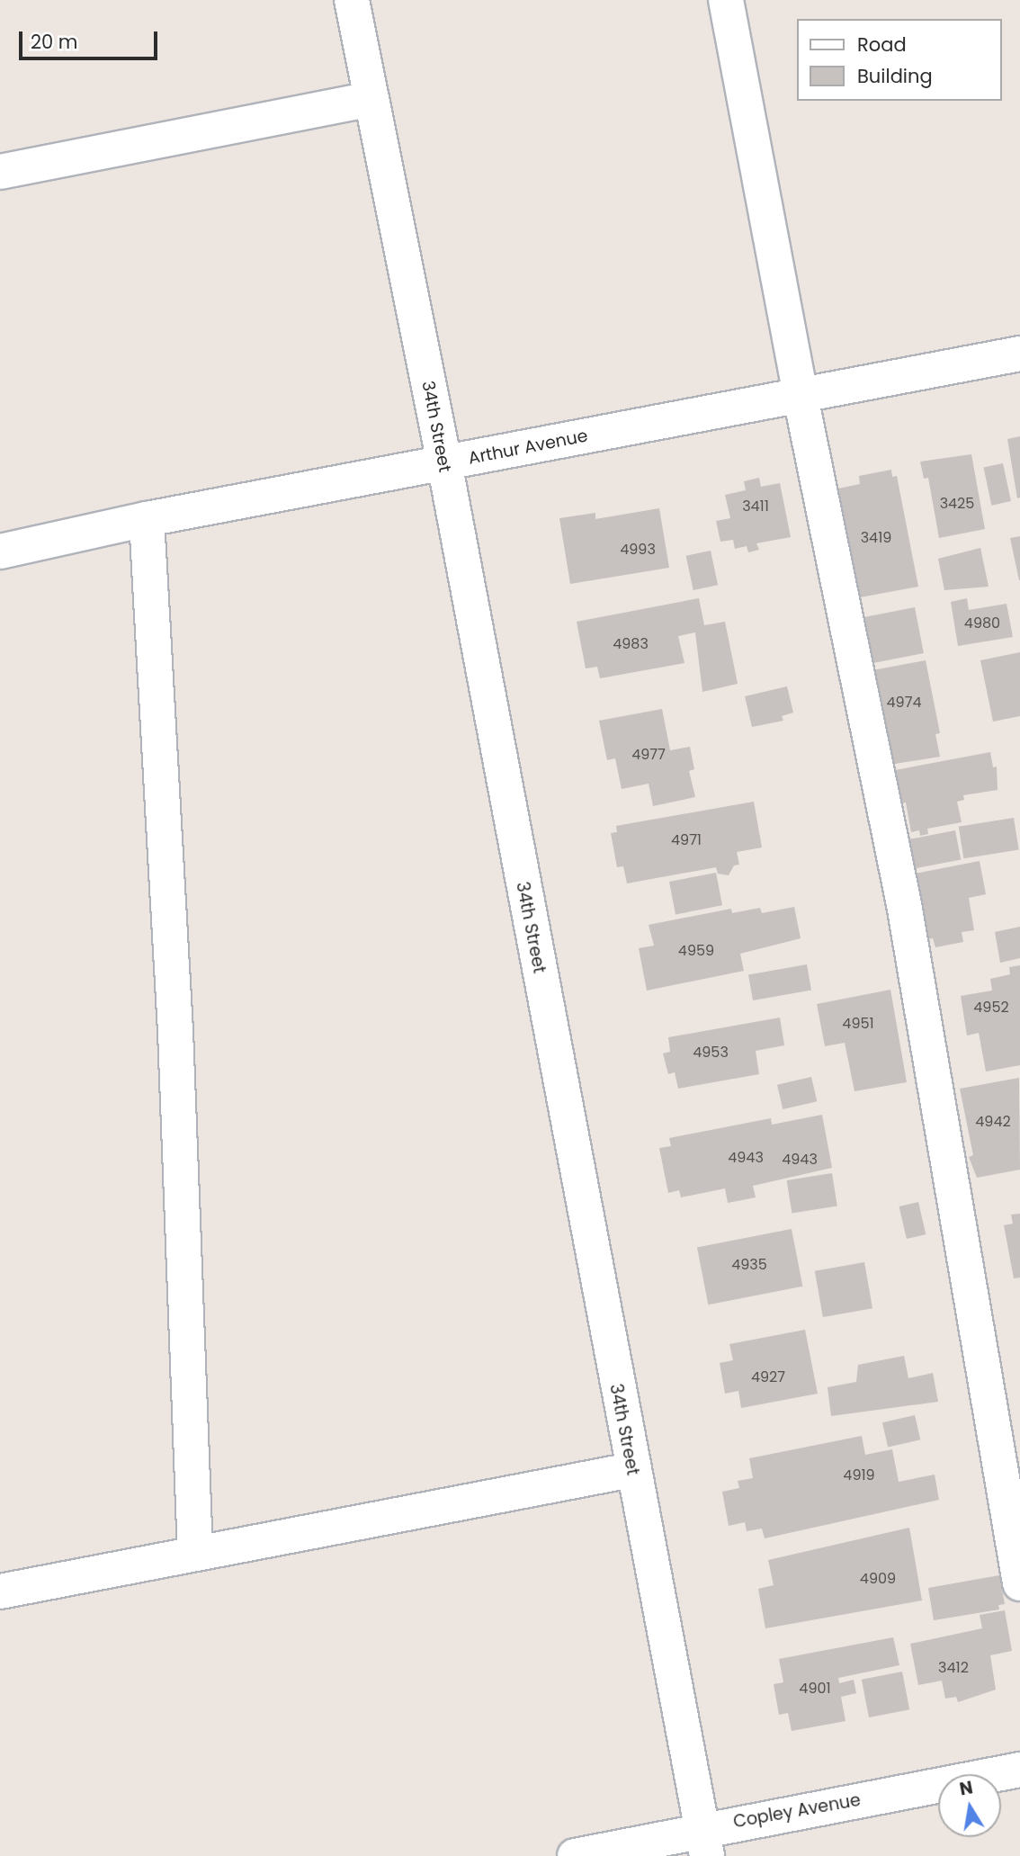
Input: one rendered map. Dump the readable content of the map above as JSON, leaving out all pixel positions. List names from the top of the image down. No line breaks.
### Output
{"streets":{"street":["34th Street","Arthur Avenue","Copley Avenue"]},"crossings":[["34th Street","Arthur Avenue"],["34th Street","Copley Avenue"]],"house_numbers":["3425","3411","3419","4993","4980","4983","4974","4977","4971","4959","4952","4951","4953","4942","4943","4943","4935","4927","4919","4909","3412","4901"],"legend":["Road","Building"],"scale_bar":"20 m","north":"top"}
